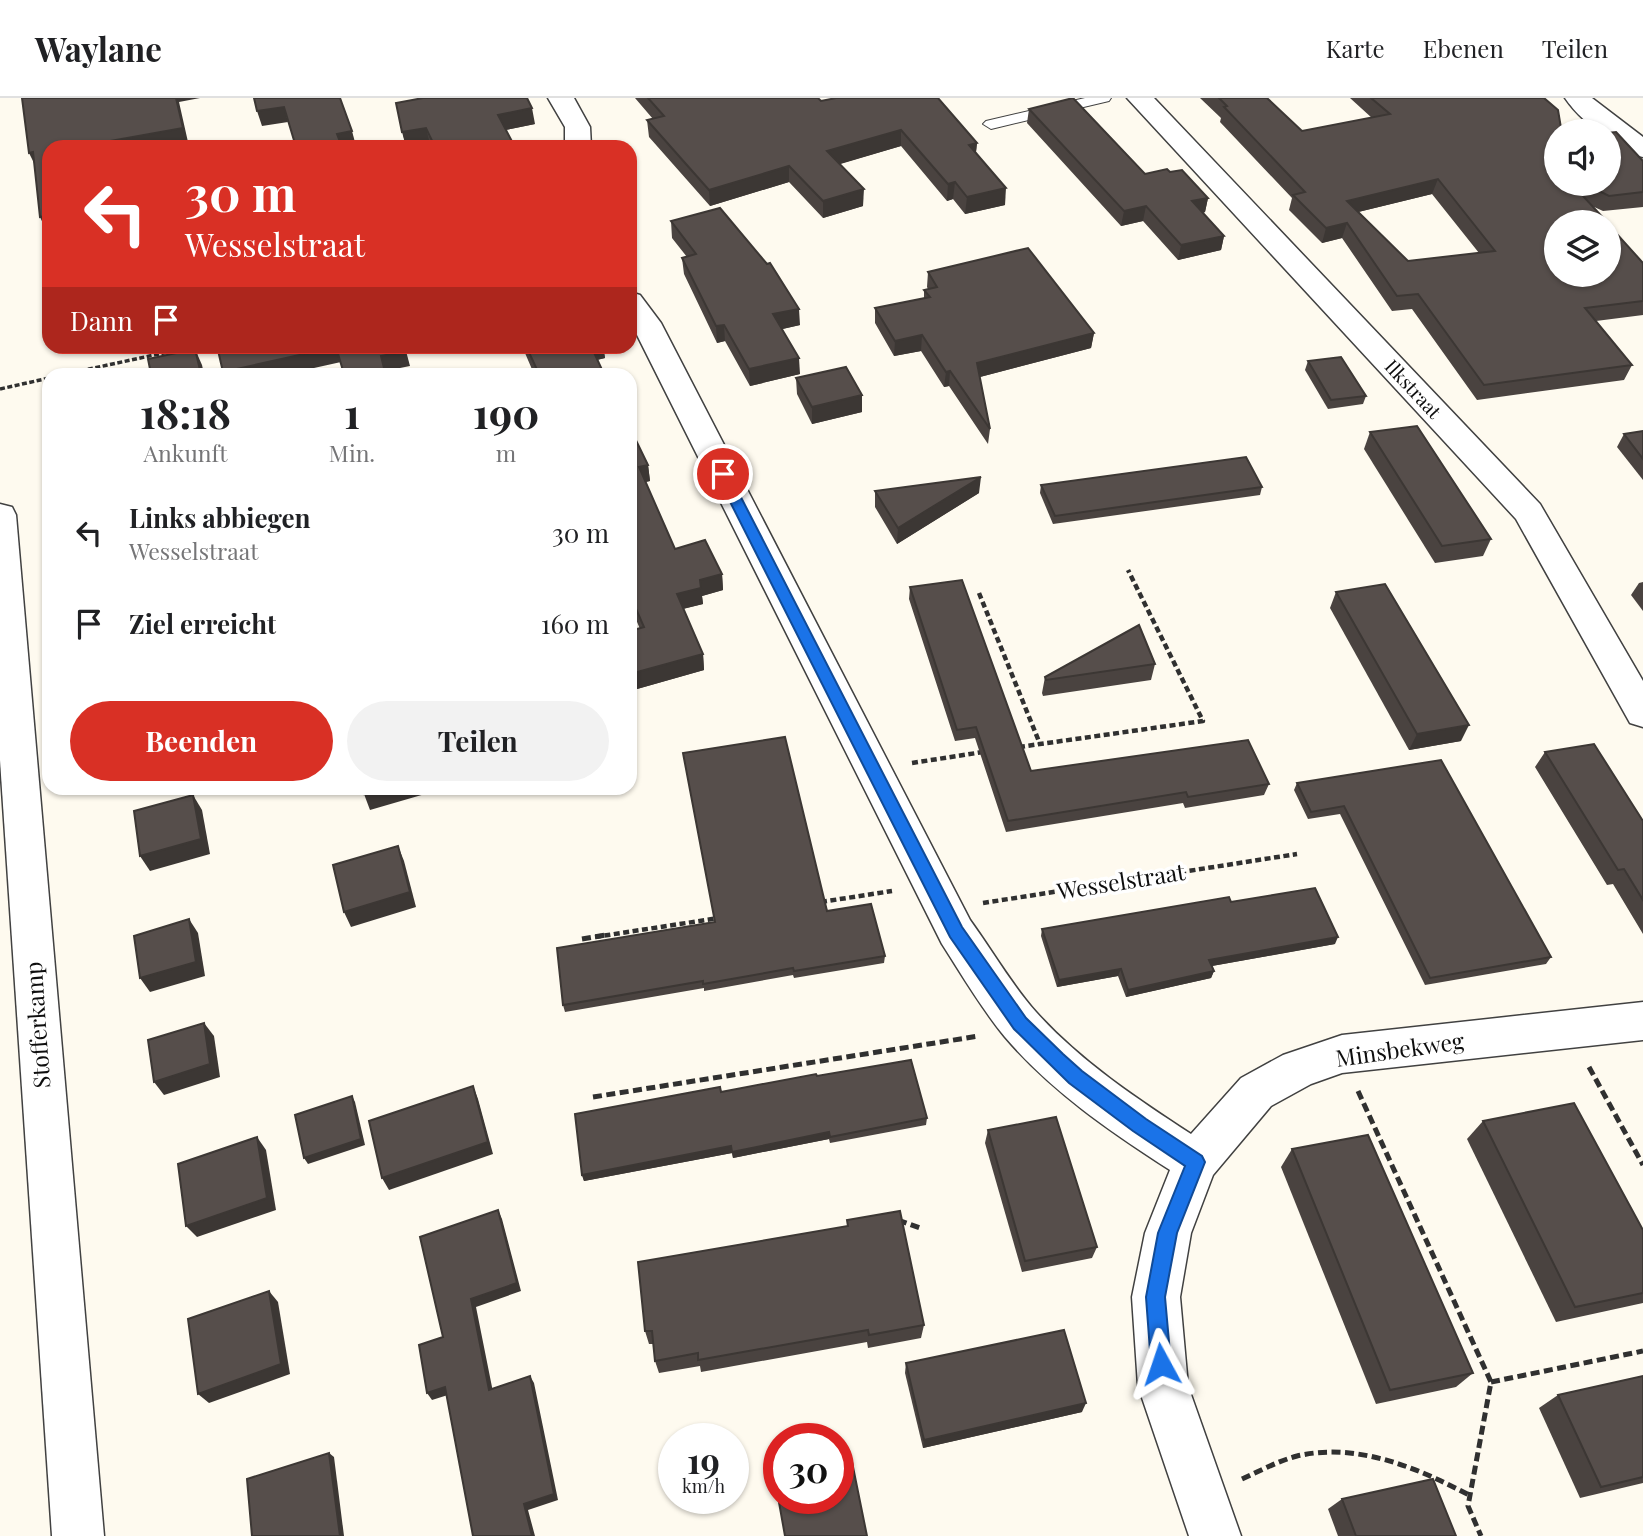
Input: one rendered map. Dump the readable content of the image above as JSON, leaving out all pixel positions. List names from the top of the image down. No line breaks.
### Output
{"streets":{"street":["Ilkstraat","Stofferkamp","Minsbekweg"],"path":["Wesselstraat"]},"page":{"header":"Waylane","nav":["Karte","Ebenen","Teilen"],"turn":["30 m","Wesselstraat"],"then":"Dann","eta":["18:18","Ankunft","1","Min.","190","m"],"list":[{"name":"Links abbiegen","note":"Wesselstraat","value":"30 m"},{"name":"Ziel erreicht","value":"160 m"}],"buttons":["Beenden","Teilen"],"speed":"19 km/h","limit":"30"}}
